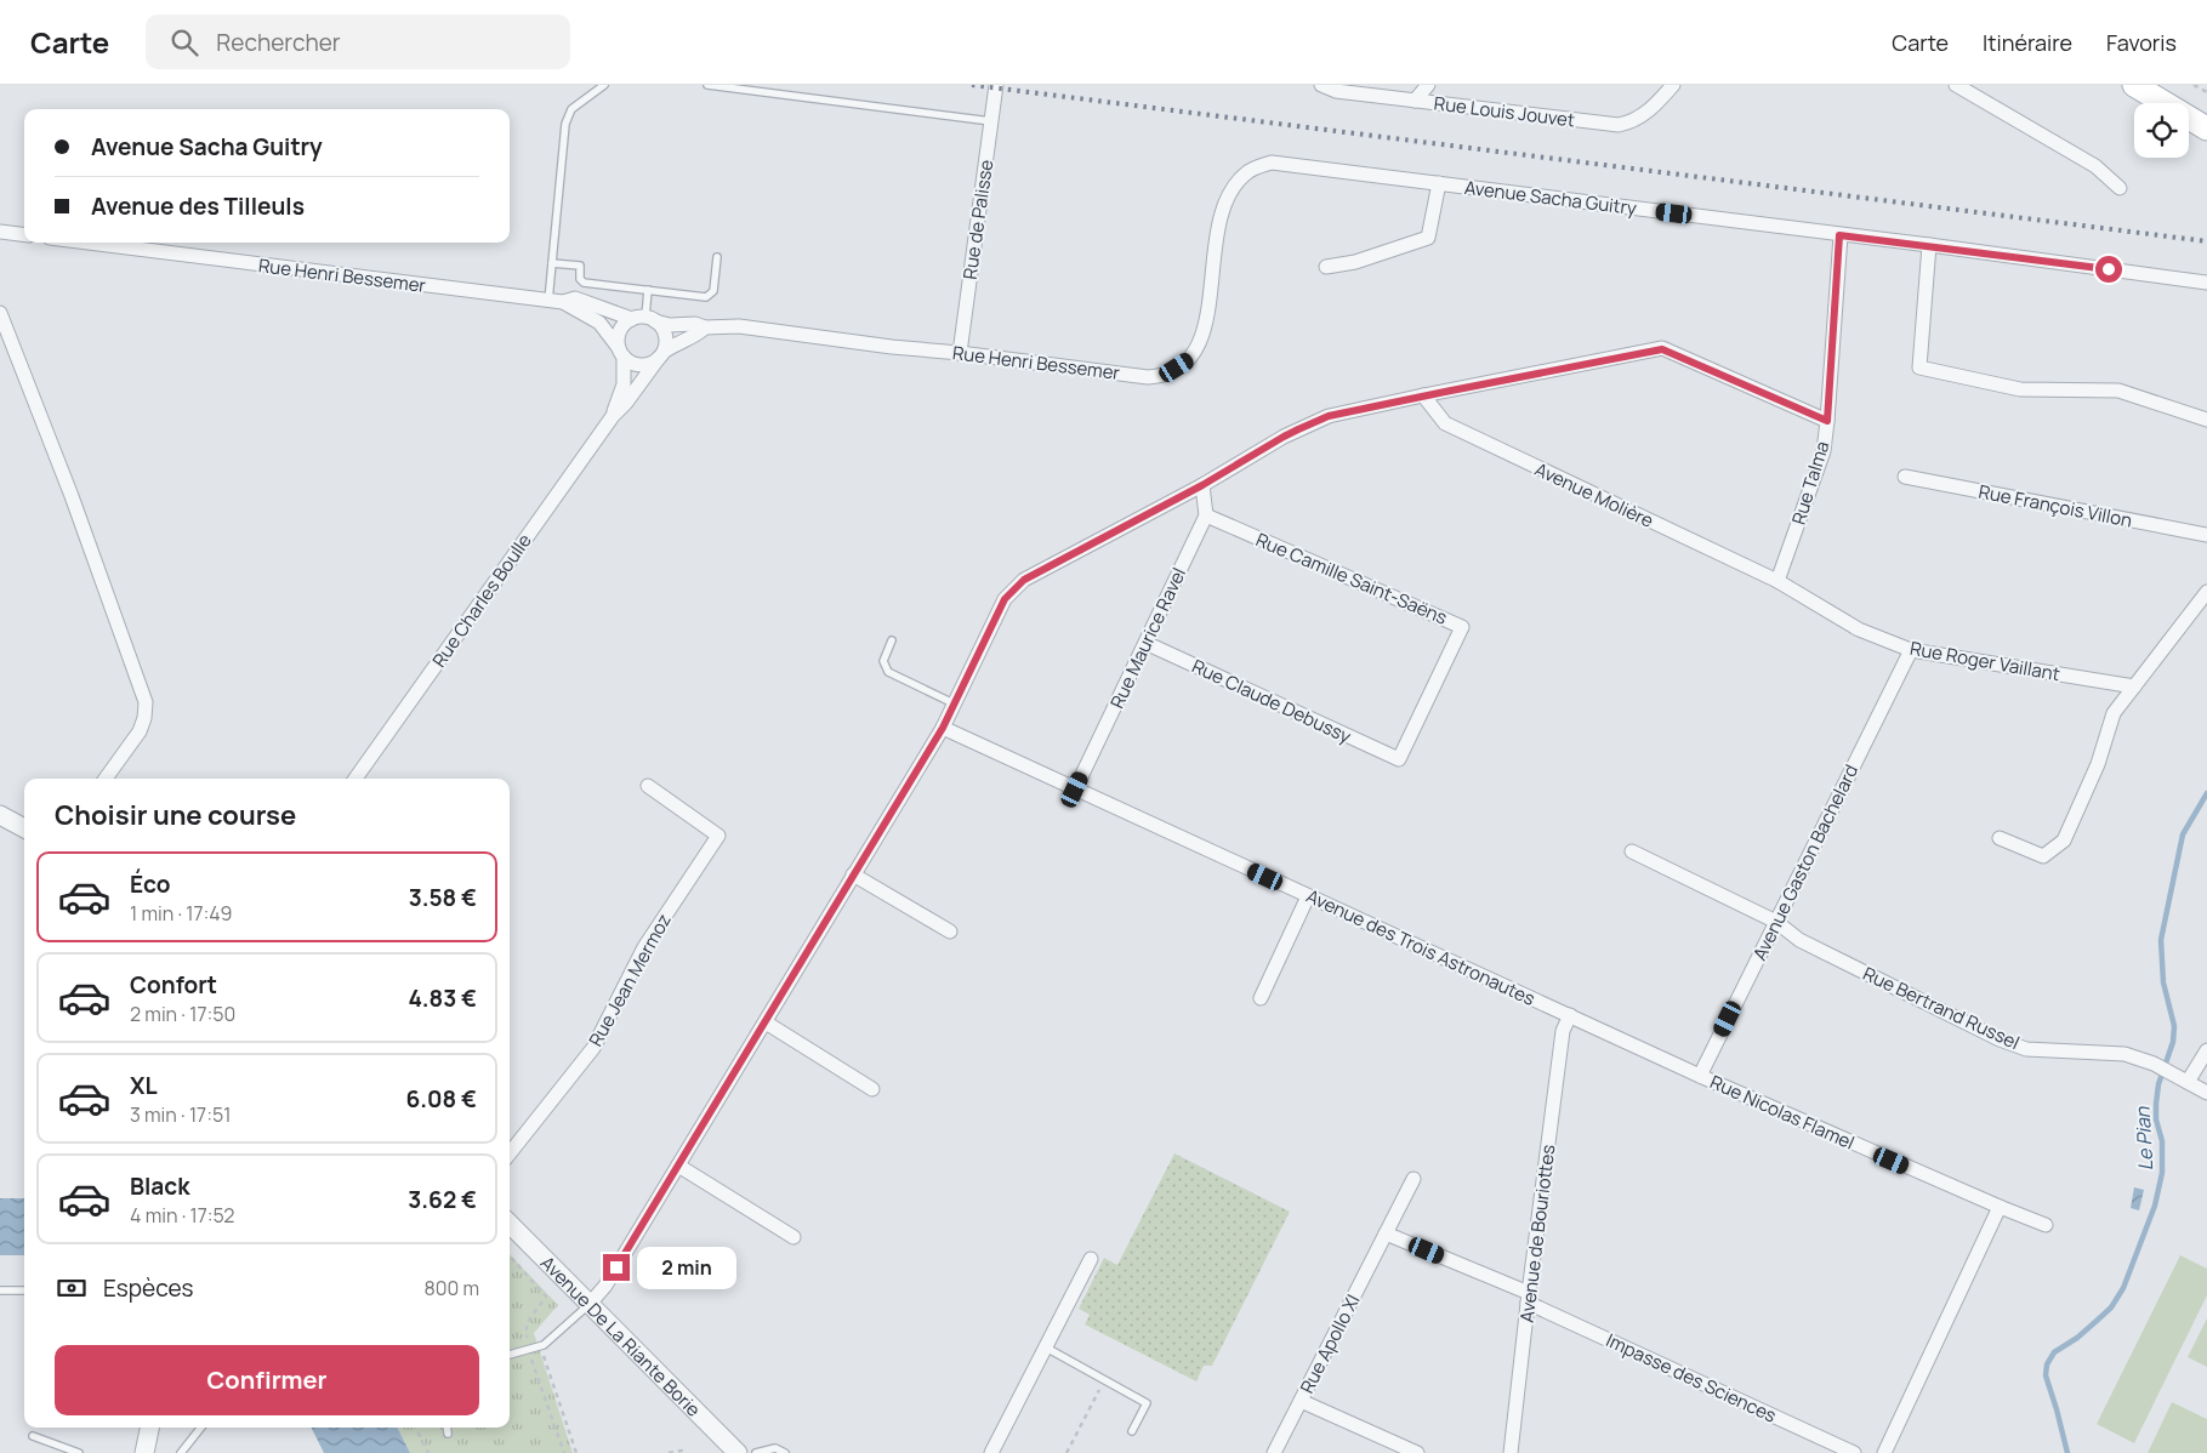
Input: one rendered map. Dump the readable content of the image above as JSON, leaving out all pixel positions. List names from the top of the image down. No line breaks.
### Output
{"streets":{"street":["Rue Louis Jouvet","Avenue Sacha Guitry","Rue de Palisse","Rue Henri Bessemer","Rue Talma","Avenue Molière","Rue François Villon","Rue Camille Saint-Saëns","Rue Charles Boulle","Rue Maurice Ravel","Rue Roger Vaillant","Rue Claude Debussy","Avenue Gaston Bachelard","Avenue des Trois Astronautes","Rue Jean Mermoz","Rue Bertrand Russel","Rue Nicolas Flamel","Avenue de Bouriottes","Avenue De La Riante Borie","Rue Apollo XI","Impasse des Sciences"]},"crossings":[["Avenue Sacha Guitry","Rue Henri Bessemer"],["Avenue Sacha Guitry","Rue Talma"],["Rue de Palisse","Rue Henri Bessemer"],["Rue Henri Bessemer","Rue Charles Boulle"],["Rue Talma","Avenue Molière"],["Rue Talma","Rue Roger Vaillant"],["Avenue Molière","Rue Roger Vaillant"],["Rue Camille Saint-Saëns","Rue Maurice Ravel"],["Rue Camille Saint-Saëns","Rue Claude Debussy"],["Rue Maurice Ravel","Rue Claude Debussy"],["Rue Maurice Ravel","Avenue des Trois Astronautes"],["Rue Roger Vaillant","Avenue Gaston Bachelard"],["Avenue Gaston Bachelard","Avenue des Trois Astronautes"],["Avenue Gaston Bachelard","Rue Bertrand Russel"],["Avenue Gaston Bachelard","Rue Nicolas Flamel"],["Avenue des Trois Astronautes","Rue Nicolas Flamel"],["Avenue des Trois Astronautes","Avenue de Bouriottes"],["Avenue de Bouriottes","Impasse des Sciences"]],"water":["Le Pian"],"page":{"header":"Carte","search":"Rechercher","nav":["Carte","Itinéraire","Favoris"],"banner":["Avenue Sacha Guitry","Avenue des Tilleuls"],"heading":"Choisir une course","list":[{"name":"Éco","note":"1 min · 17:49","value":"3.58 €"},{"name":"Confort","note":"2 min · 17:50","value":"4.83 €"},{"name":"XL","note":"3 min · 17:51","value":"6.08 €"},{"name":"Black","note":"4 min · 17:52","value":"3.62 €"}],"bubble":"2 min","pay":["Espèces","800 m"],"buttons":"Confirmer"}}
